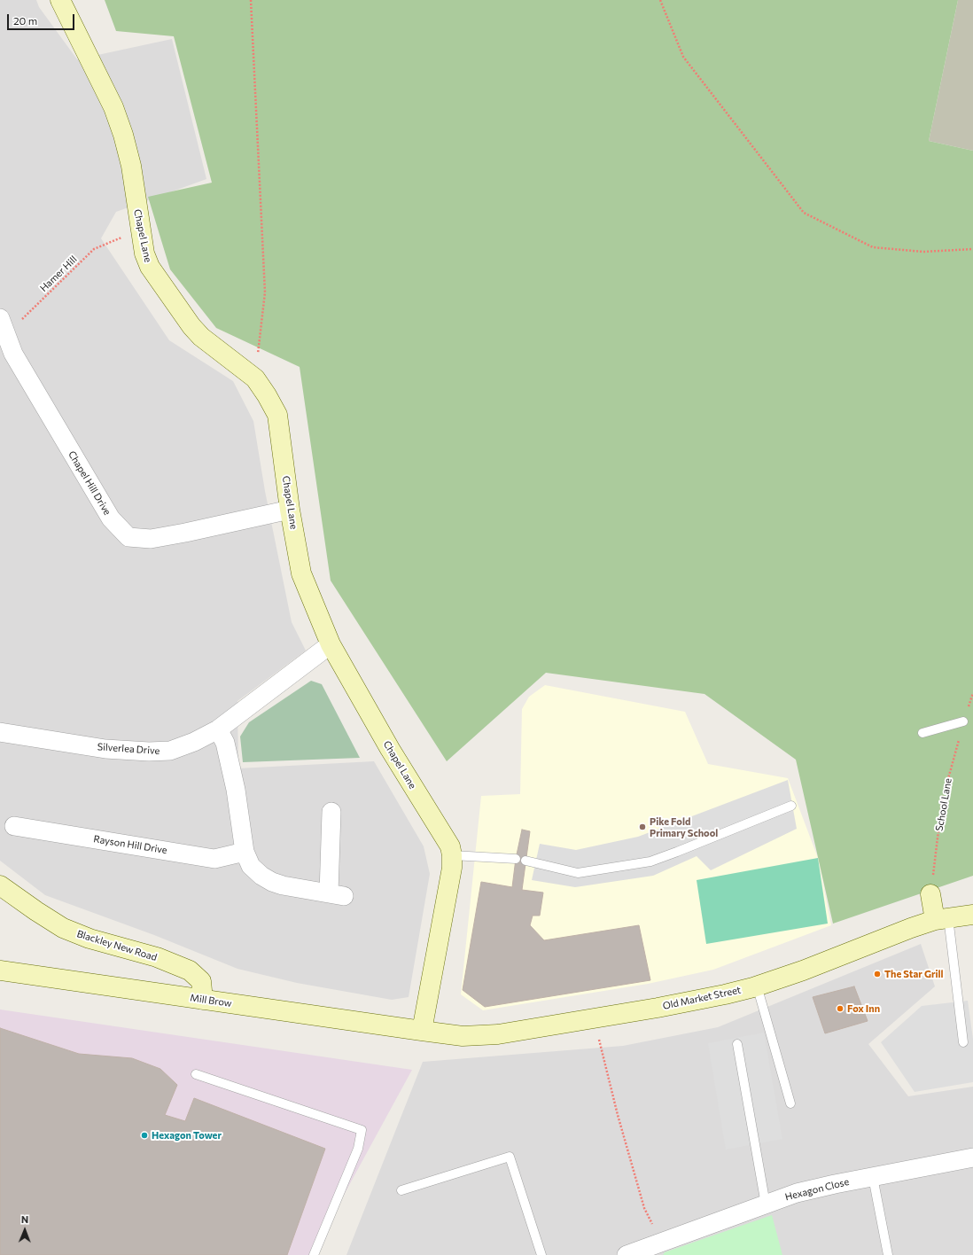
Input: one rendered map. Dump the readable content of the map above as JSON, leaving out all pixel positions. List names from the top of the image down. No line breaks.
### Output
{"streets":{"street":["Chapel Lane","Chapel Hill Drive","Silverlea Drive","Rayson Hill Drive","Blackley New Road","Old Market Street","Mill Brow","Hexagon Close"],"path":["Hamer Hill","School Lane"]},"crossings":[["Chapel Lane","Hamer Hill"],["Chapel Lane","Chapel Hill Drive"],["Chapel Lane","Silverlea Drive"],["Chapel Lane","Old Market Street"],["Chapel Lane","Mill Brow"],["Hamer Hill","Chapel Hill Drive"],["Blackley New Road","Mill Brow"],["Old Market Street","Mill Brow"]],"places":["Pike Fold Primary School","The Star Grill","Fox Inn","Hexagon Tower"],"scale_bar":"20 m","north":"top"}
